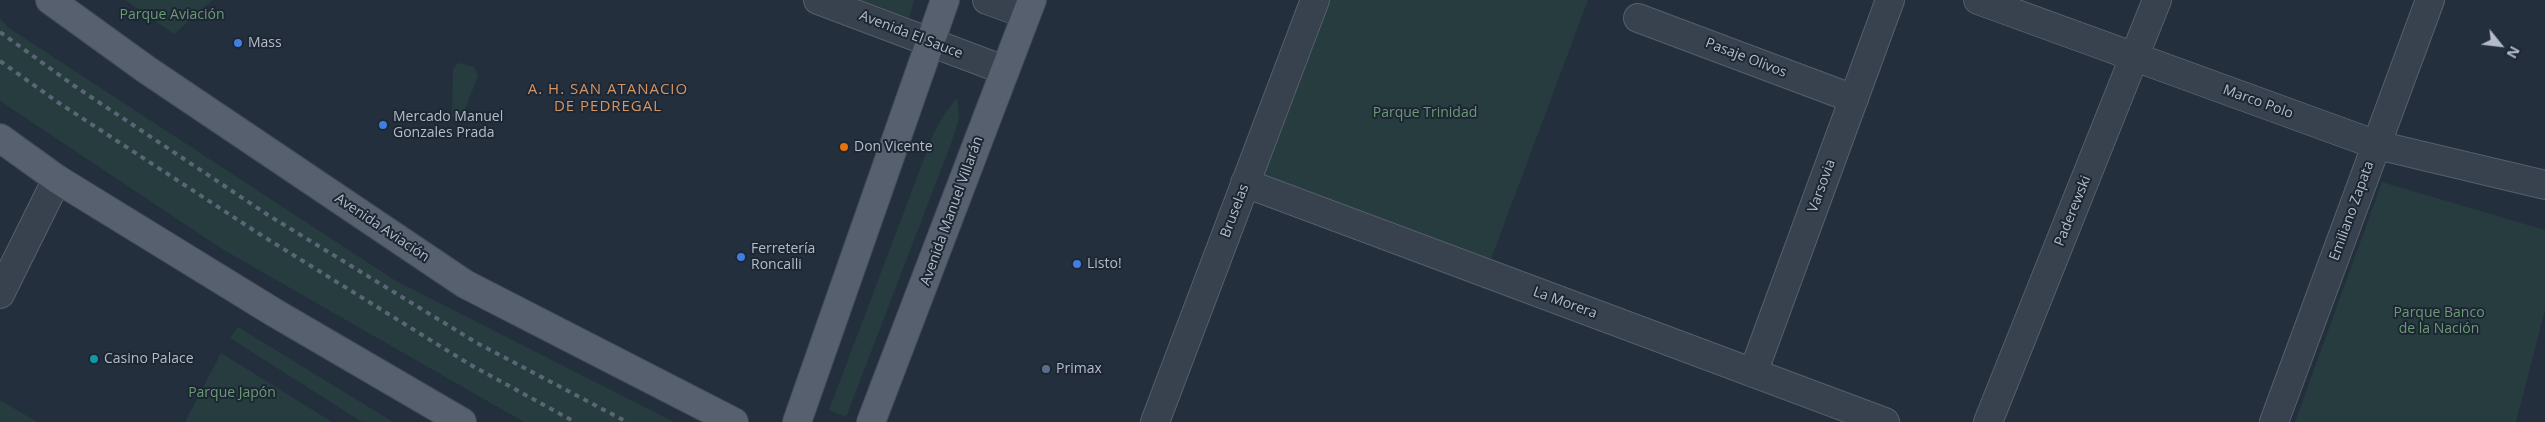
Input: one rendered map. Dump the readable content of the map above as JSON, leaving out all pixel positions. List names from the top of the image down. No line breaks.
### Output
{"streets":{"main road":["Avenida Manuel Villarán","Avenida Aviación"],"street":["Avenida El Sauce","Pasaje Olivos","Marco Polo","Varsovia","Bruselas","Paderewski","Emiliano Zapata","La Morera"]},"crossings":[["Avenida El Sauce","Avenida Manuel Villarán"],["Pasaje Olivos","Varsovia"],["Marco Polo","Paderewski"],["Marco Polo","Emiliano Zapata"],["Varsovia","La Morera"],["Bruselas","La Morera"]],"districts":["A. H. SAN ATANACIO DE PEDREGAL"],"parks":["Parque Aviación","Parque Trinidad","Parque Banco de la Nación","Parque Japón"],"places":["Mass","Mercado Manuel Gonzales Prada","Don Vicente","Ferretería Roncalli","Listo!","Casino Palace","Primax"],"north":"bottom right"}
